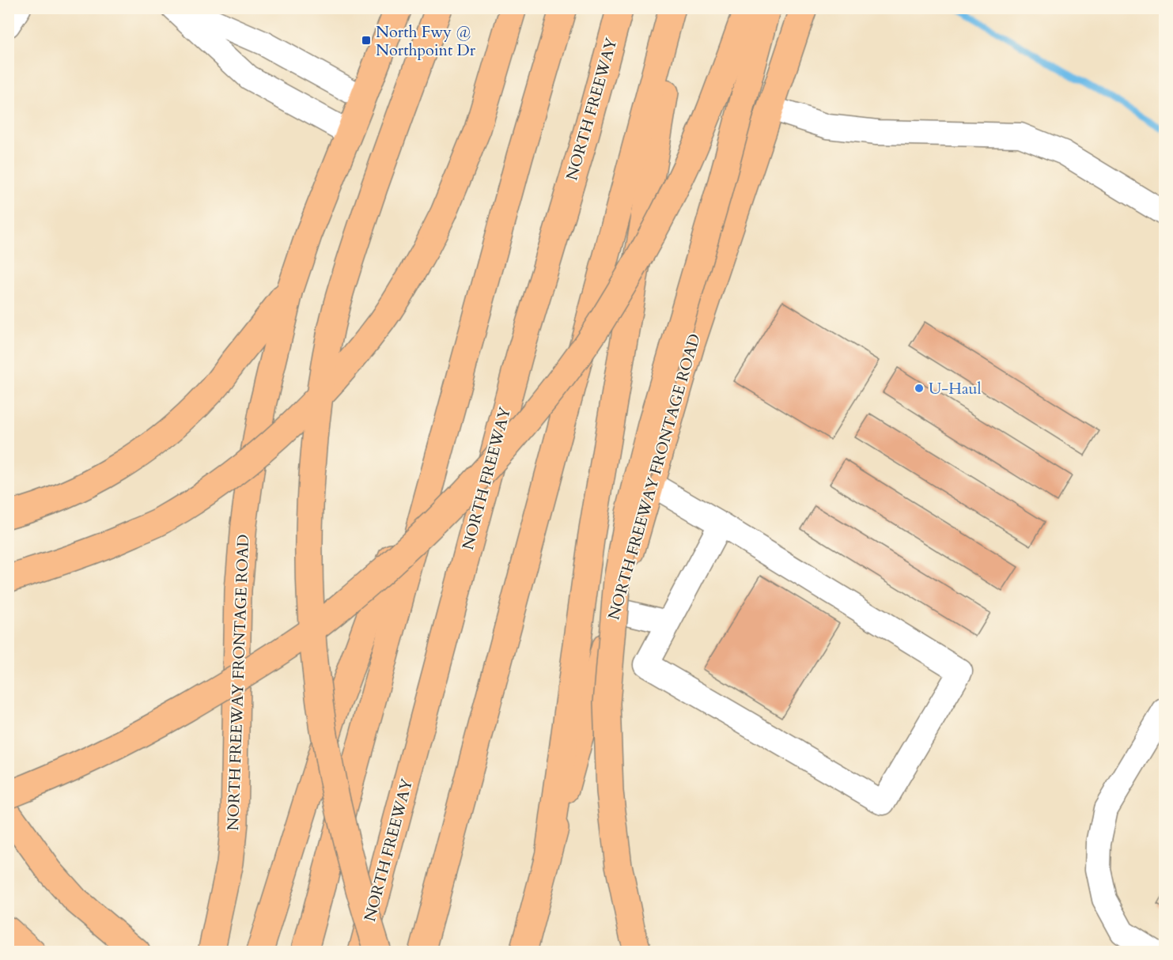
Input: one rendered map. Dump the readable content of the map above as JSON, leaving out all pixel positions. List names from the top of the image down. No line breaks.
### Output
{"streets":{"main road":["NORTH FREEWAY","NORTH FREEWAY FRONTAGE ROAD"]},"places":{"transit":["North Fwy @ Northpoint Dr"],"other":["U-Haul"]}}
